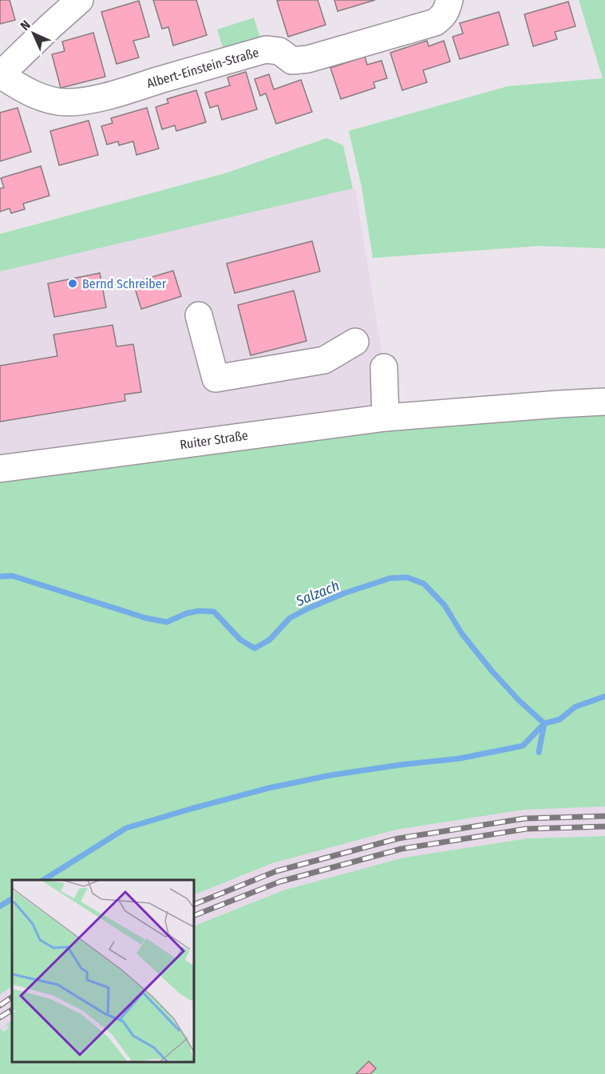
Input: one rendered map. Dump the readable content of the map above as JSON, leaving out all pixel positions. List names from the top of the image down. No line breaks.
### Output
{"streets":{"street":["Albert-Einstein-Straße","Ruiter Straße"]},"water":["Salzach"],"places":["Bernd Schreiber"],"north":"top left"}
